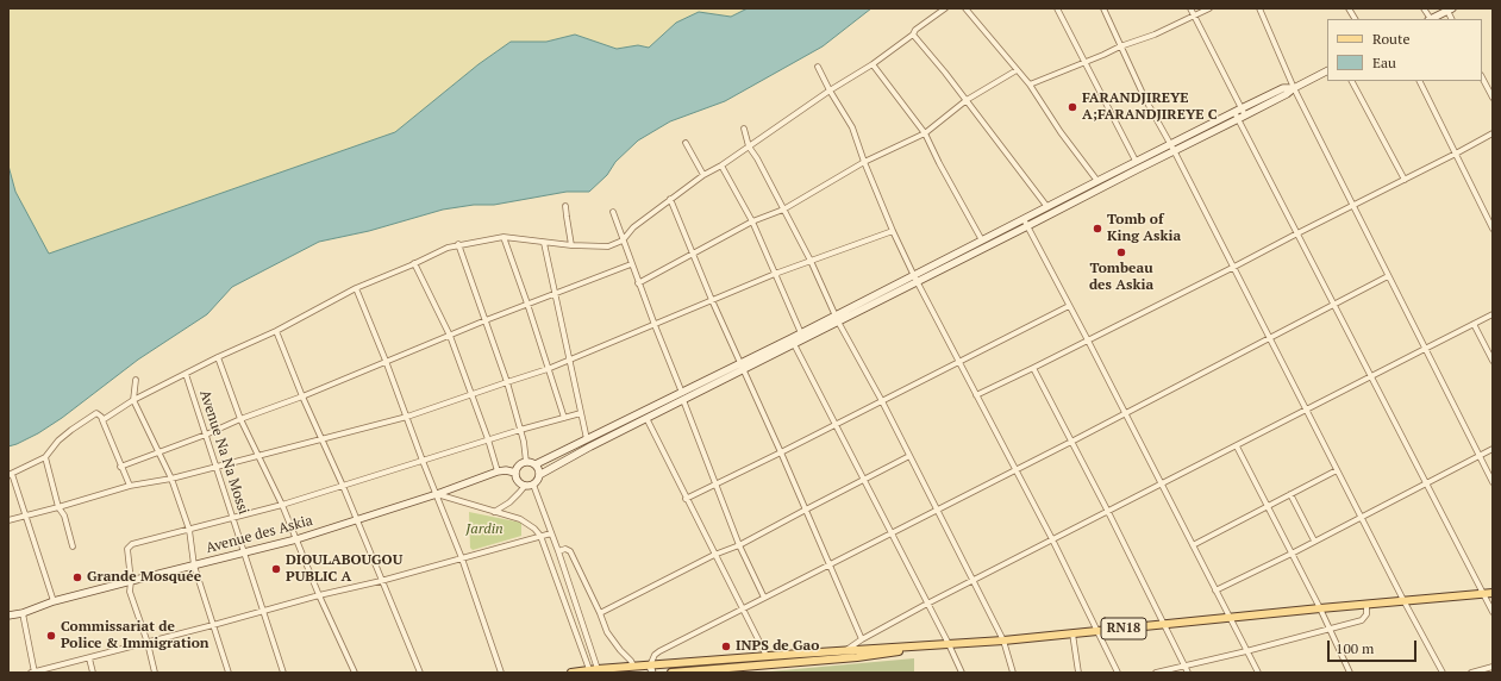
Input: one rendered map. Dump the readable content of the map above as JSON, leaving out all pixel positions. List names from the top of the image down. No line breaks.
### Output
{"streets":{"main road":["RN18"],"street":["Avenue Na Na Mossi","Avenue des Askia"]},"crossings":[["Avenue Na Na Mossi","Avenue des Askia"]],"parks":["Jardin"],"places":["FARANDJIREYE A;FARANDJIREYE C","Tomb of King Askia","Tombeau des Askia","DIOULABOUGOU PUBLIC A","Grande Mosquée","Commissariat de Police & Immigration","INPS de Gao"],"legend":["Route","Eau"],"scale_bar":"100 m"}
